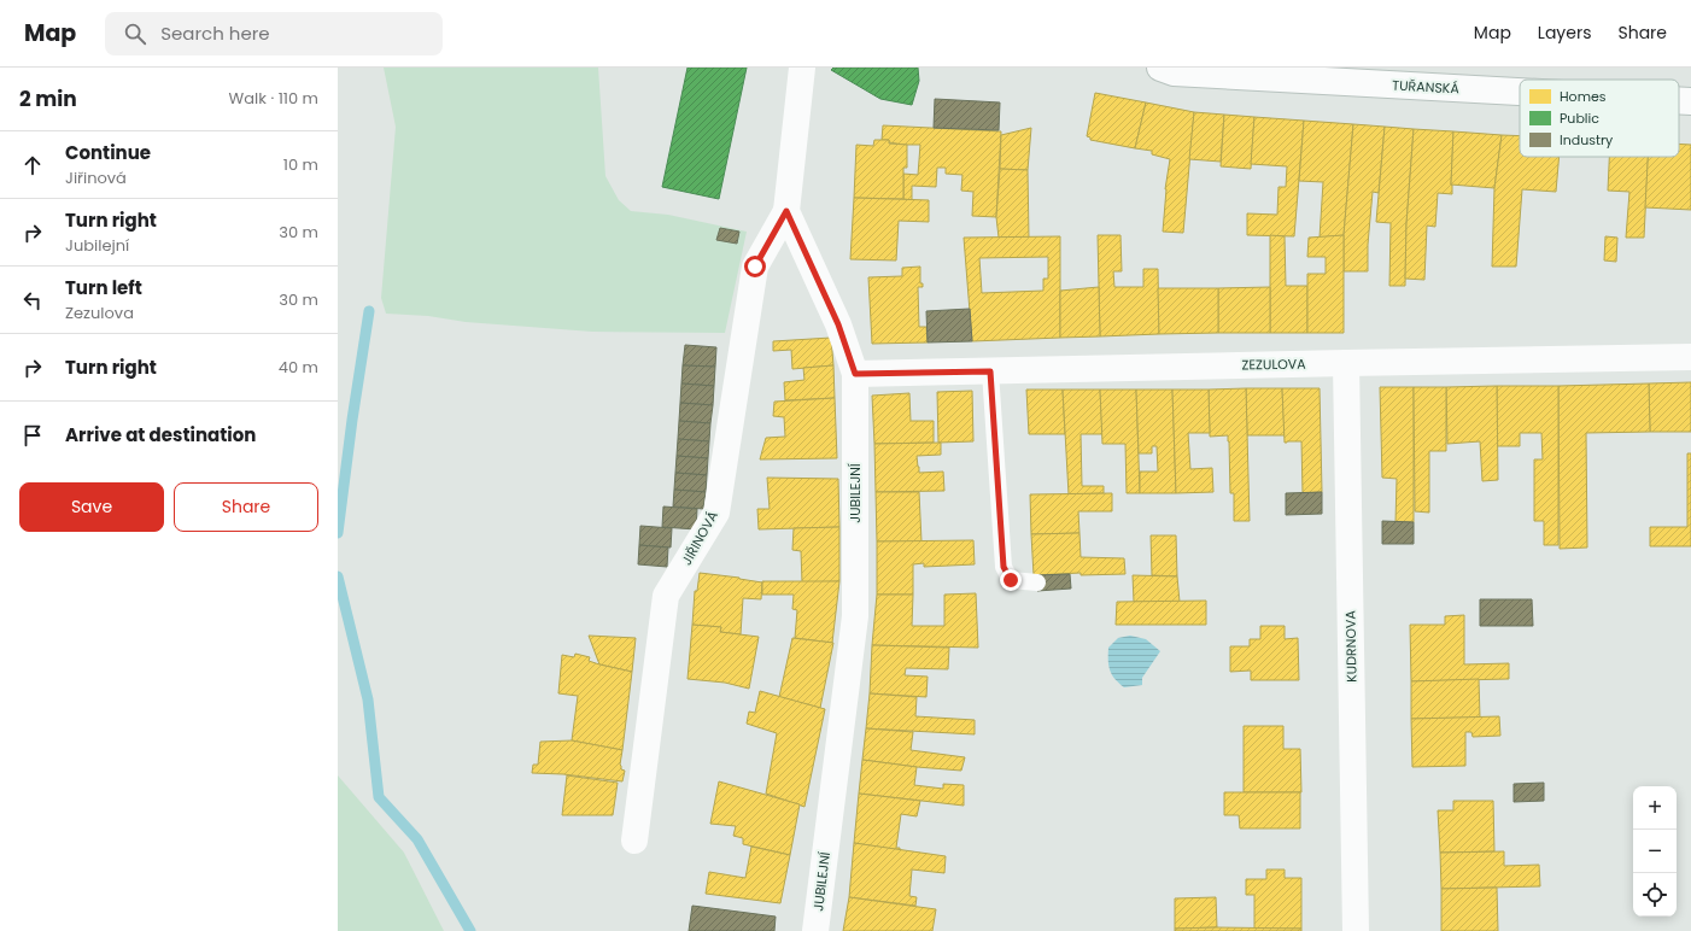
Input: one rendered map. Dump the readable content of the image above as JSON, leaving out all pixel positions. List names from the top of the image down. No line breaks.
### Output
{"streets":{"street":["TUŘANSKÁ","ZEZULOVA","JUBILEJNÍ","JIŘINOVÁ","KUDRNOVA"]},"crossings":[["ZEZULOVA","JUBILEJNÍ"],["ZEZULOVA","KUDRNOVA"],["JUBILEJNÍ","JIŘINOVÁ"]],"legend":["Homes","Public","Industry"],"page":{"header":"Map","search":"Search here","nav":["Map","Layers","Share"],"heading":["2 min","Walk · 110 m"],"list":[["Continue","Jiřinová","10 m"],["Turn right","Jubilejní","30 m"],["Turn left","Zezulova","30 m"],["Turn right","40 m"],"Arrive at destination"],"buttons":["Save","Share"],"map_buttons":["+","−"]}}
